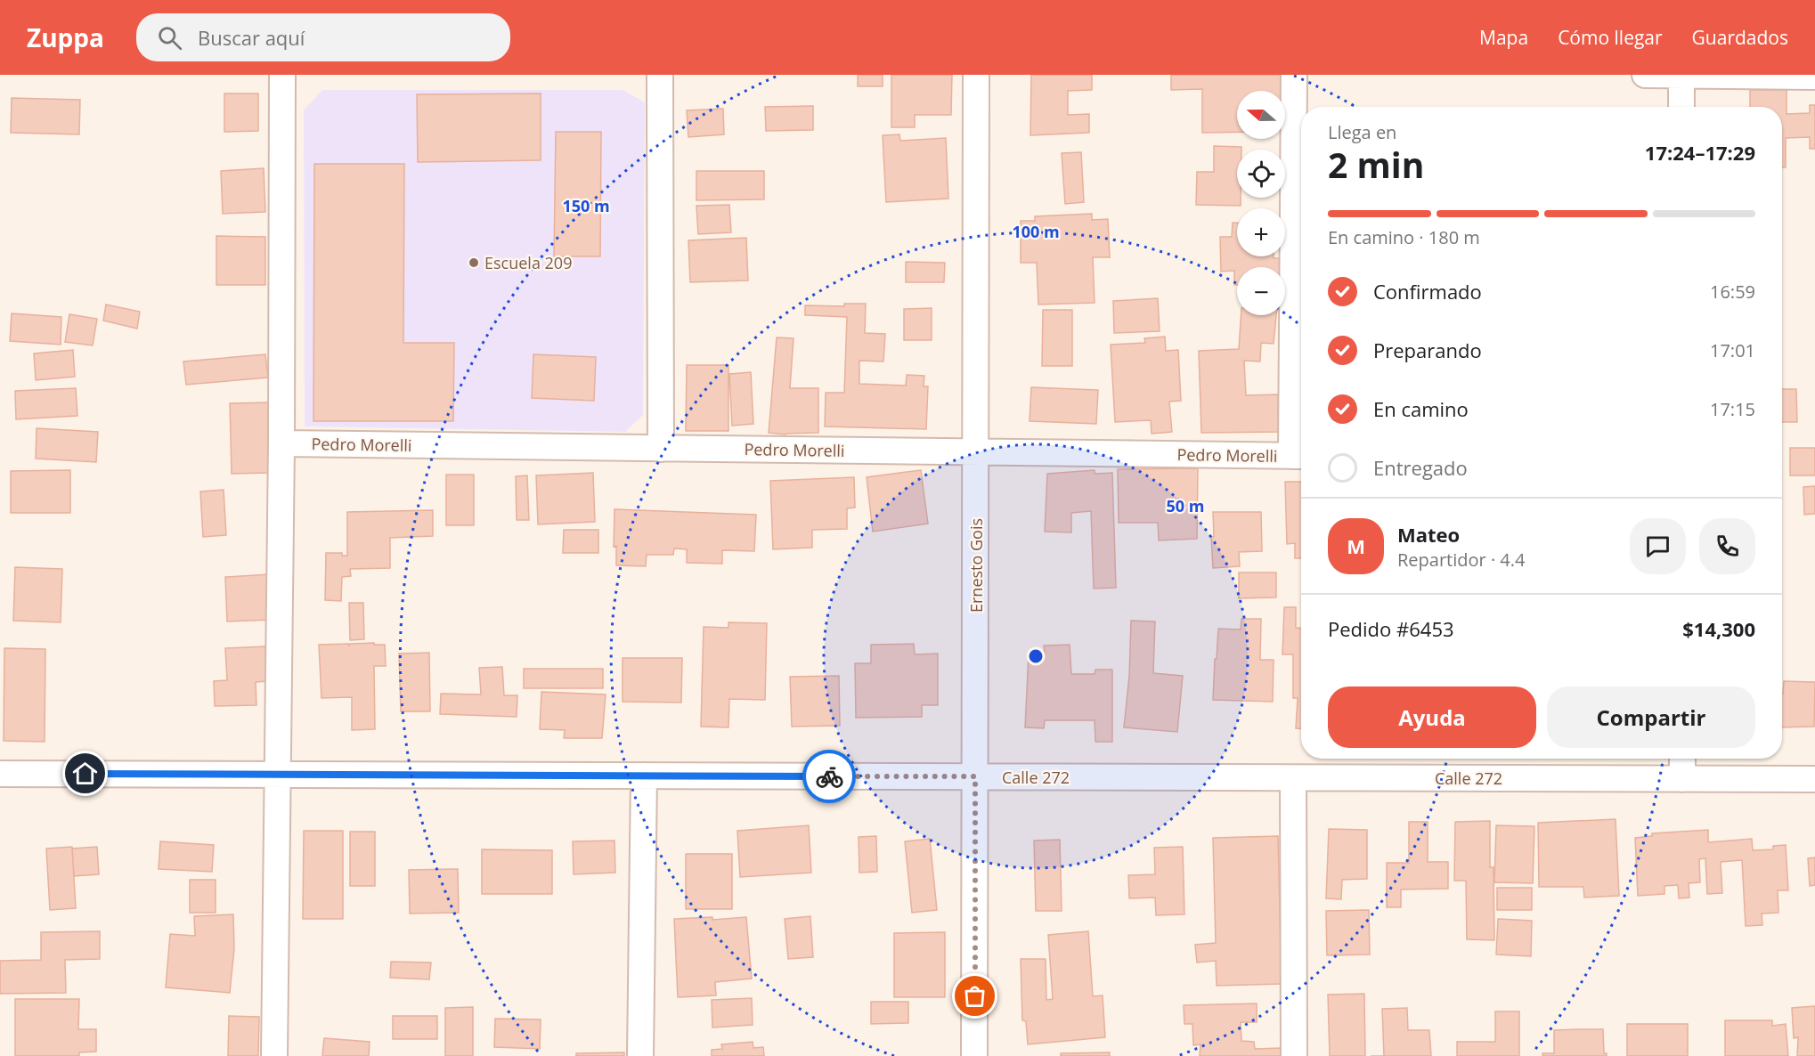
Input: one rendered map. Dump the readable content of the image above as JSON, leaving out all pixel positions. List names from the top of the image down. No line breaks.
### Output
{"streets":{"street":["Pedro Morelli","Ernesto Gois","Calle 272"]},"crossings":[["Pedro Morelli","Ernesto Gois"],["Ernesto Gois","Calle 272"]],"places":["Escuela 209"],"north":"left","page":{"header":"Zuppa","search":"Buscar aquí","nav":["Mapa","Cómo llegar","Guardados"],"map_buttons":["+","−"],"heading":["2 min","Llega en","17:24–17:29"],"panel":["Mateo","Repartidor · 4.4","Pedido #6453","$14,300"],"bar":"En camino · 180 m","list":[["Confirmado","16:59"],["Preparando","17:01"],["En camino","17:15"],"Entregado"],"round":"M","buttons":["Ayuda","Compartir"]},"rings":["150 m","100 m","50 m"]}
